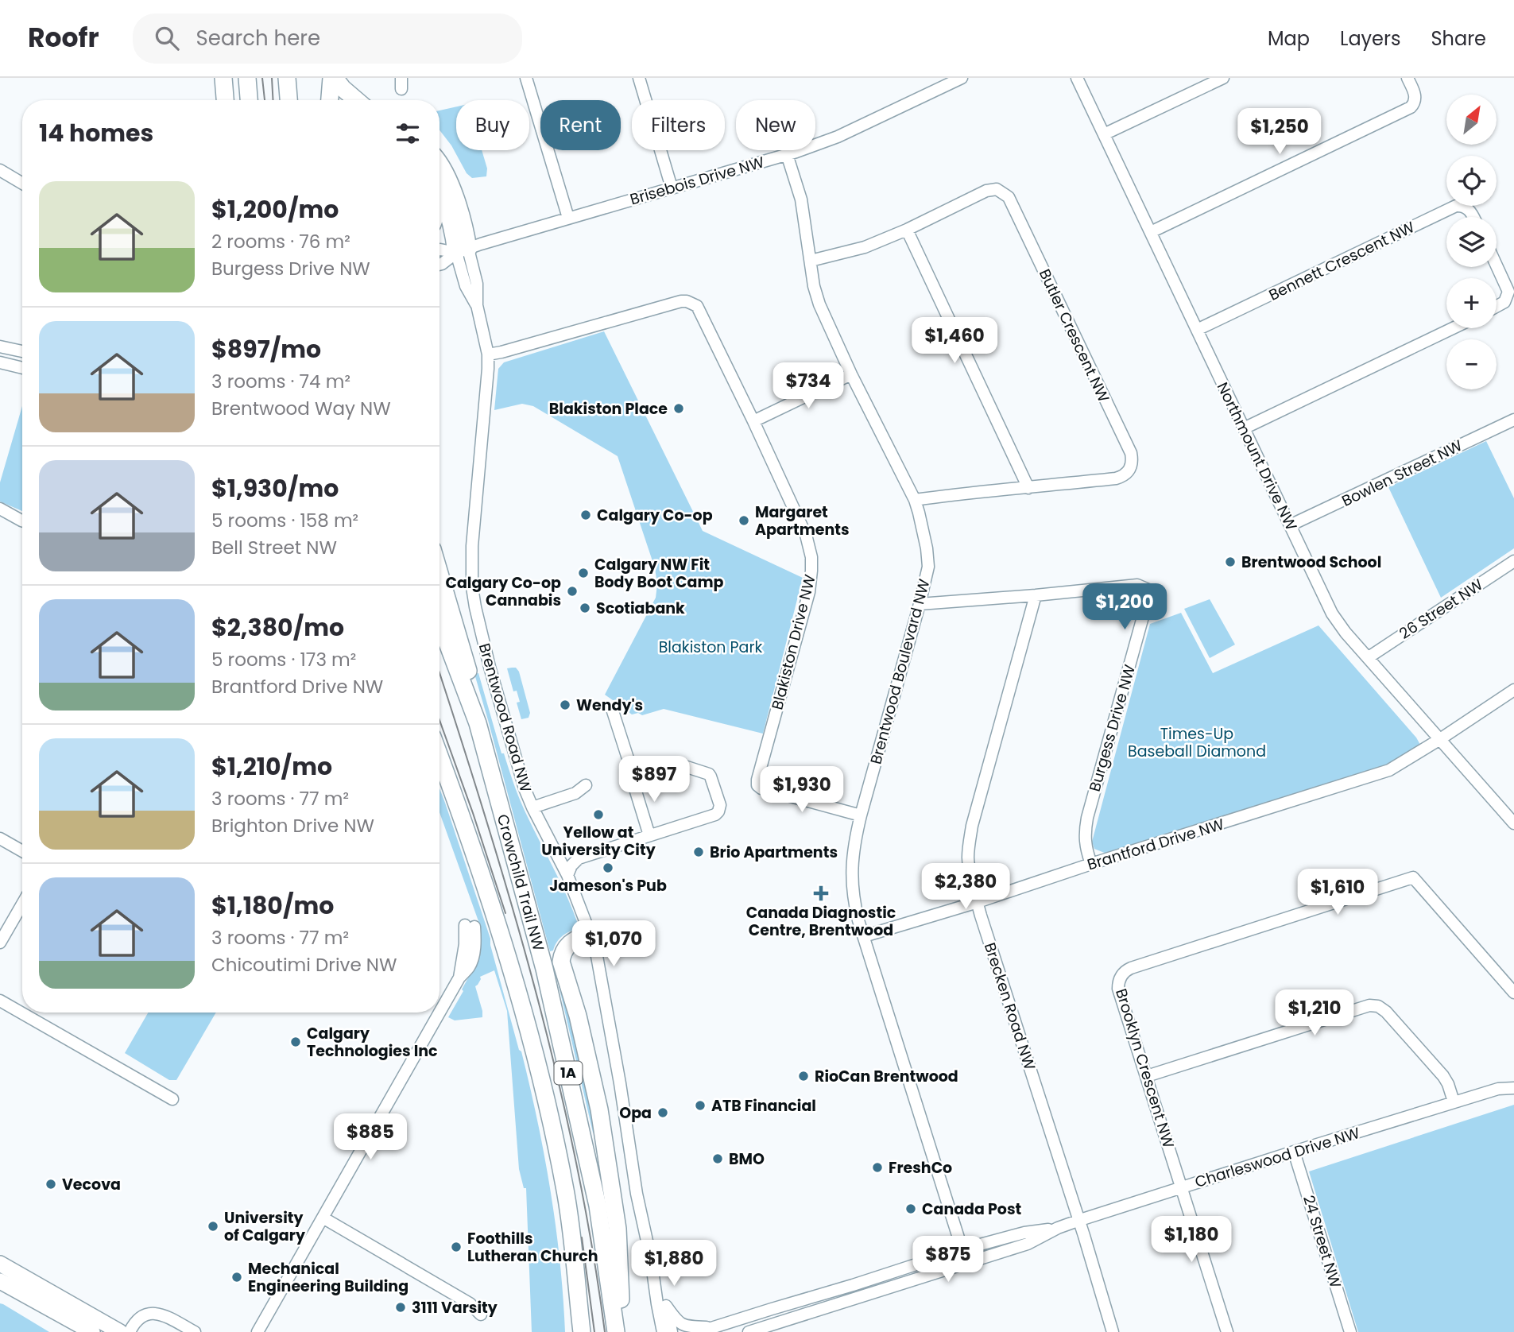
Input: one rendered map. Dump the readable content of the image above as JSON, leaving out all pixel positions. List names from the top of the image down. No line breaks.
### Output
{"streets":{"highway":["Crowchild Trail NW","1A"],"street":["Brisebois Drive NW","Bennett Crescent NW","Butler Crescent NW","Northmount Drive NW","Bowlen Street NW","26 Street NW","Blakiston Drive NW","Brentwood Boulevard NW","Brentwood Road NW","Burgess Drive NW","Brantford Drive NW","Brecken Road NW","Brooklyn Crescent NW","Charleswood Drive NW","24 Street NW"]},"crossings":[["Brisebois Drive NW","Brentwood Boulevard NW"],["Brisebois Drive NW","Brentwood Road NW"],["Bennett Crescent NW","Northmount Drive NW"],["Butler Crescent NW","Brentwood Boulevard NW"],["Northmount Drive NW","Bowlen Street NW"],["Northmount Drive NW","26 Street NW"],["Northmount Drive NW","Brantford Drive NW"],["Blakiston Drive NW","Brentwood Boulevard NW"],["Blakiston Drive NW","Brentwood Road NW"],["Brentwood Boulevard NW","Burgess Drive NW"],["Brentwood Boulevard NW","Brantford Drive NW"],["Brentwood Boulevard NW","Charleswood Drive NW"],["Burgess Drive NW","Brantford Drive NW"],["Burgess Drive NW","Brecken Road NW"],["Brantford Drive NW","Brecken Road NW"],["Brecken Road NW","Charleswood Drive NW"],["Brooklyn Crescent NW","Charleswood Drive NW"],["Charleswood Drive NW","24 Street NW"]],"parks":["Blakiston Park","Times-Up Baseball Diamond"],"places":{"other":["Blakiston Place","Calgary Co-op","Margaret Apartments","Brentwood School","Calgary NW Fit Body Boot Camp","Calgary Co-op Cannabis","Scotiabank","Wendy's","Yellow at University City","Brio Apartments","Jameson's Pub","Calgary Technologies Inc","RioCan Brentwood","ATB Financial","Opa","BMO","FreshCo","Vecova","Canada Post","University of Calgary","Foothills Lutheran Church","Mechanical Engineering Building","3111 Varsity"],"health":["Canada Diagnostic Centre, Brentwood"]},"north":"top right","page":{"header":"Roofr","search":"Search here","nav":["Map","Layers","Share"],"map_buttons":["+","−"],"chip":["Buy","Rent","Filters","New"],"heading":"14 homes","price":["$1,250","$1,460","$734","$1,200","$897","$1,930","$2,380","$1,610","$1,070","$1,210","$885","$1,180","$875","$1,880"],"list":[{"name":"$1,200/mo","note":"2 rooms · 76 m² · Burgess Drive NW"},{"name":"$897/mo","note":"3 rooms · 74 m² · Brentwood Way NW"},{"name":"$1,930/mo","note":"5 rooms · 158 m² · Bell Street NW"},{"name":"$2,380/mo","note":"5 rooms · 173 m² · Brantford Drive NW"},{"name":"$1,210/mo","note":"3 rooms · 77 m² · Brighton Drive NW"},{"name":"$1,180/mo","note":"3 rooms · 77 m² · Chicoutimi Drive NW"}]}}
